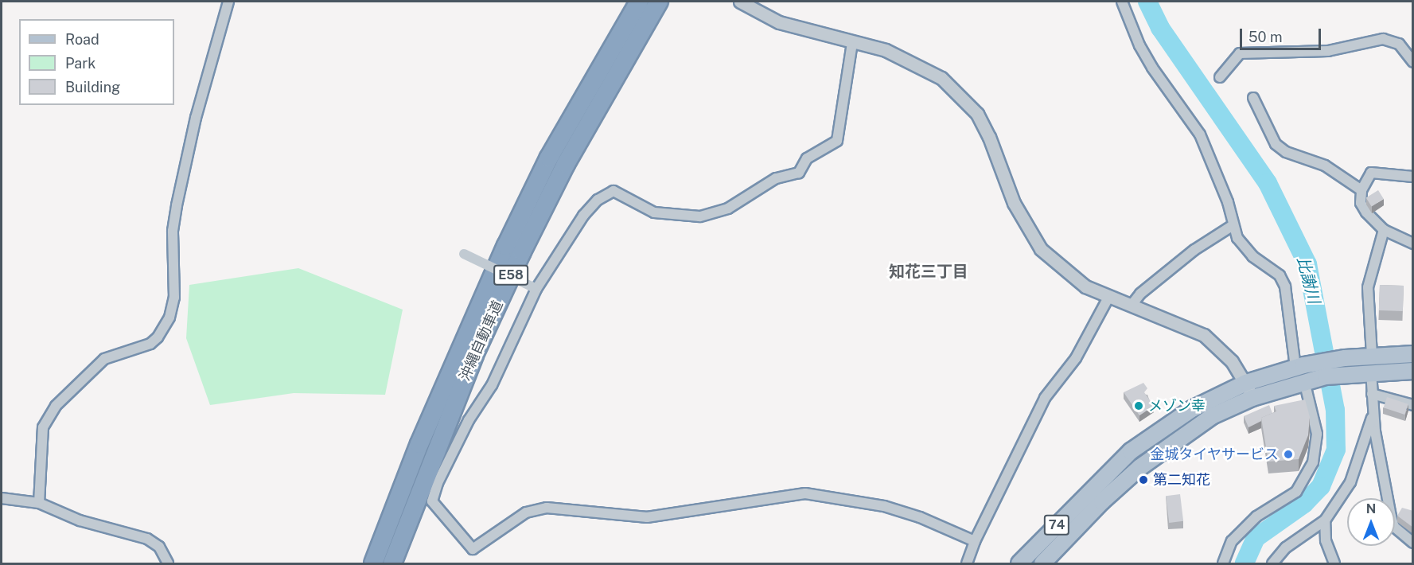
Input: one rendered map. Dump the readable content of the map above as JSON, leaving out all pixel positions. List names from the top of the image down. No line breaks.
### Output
{"streets":{"highway":["E58","沖縄自動車道"],"main road":["74"]},"districts":["知花三丁目"],"water":["比謝川"],"places":["メゾン幸","金城タイヤサービス","第二知花"],"legend":["Road","Park","Building"],"scale_bar":"50 m","north":"top"}
